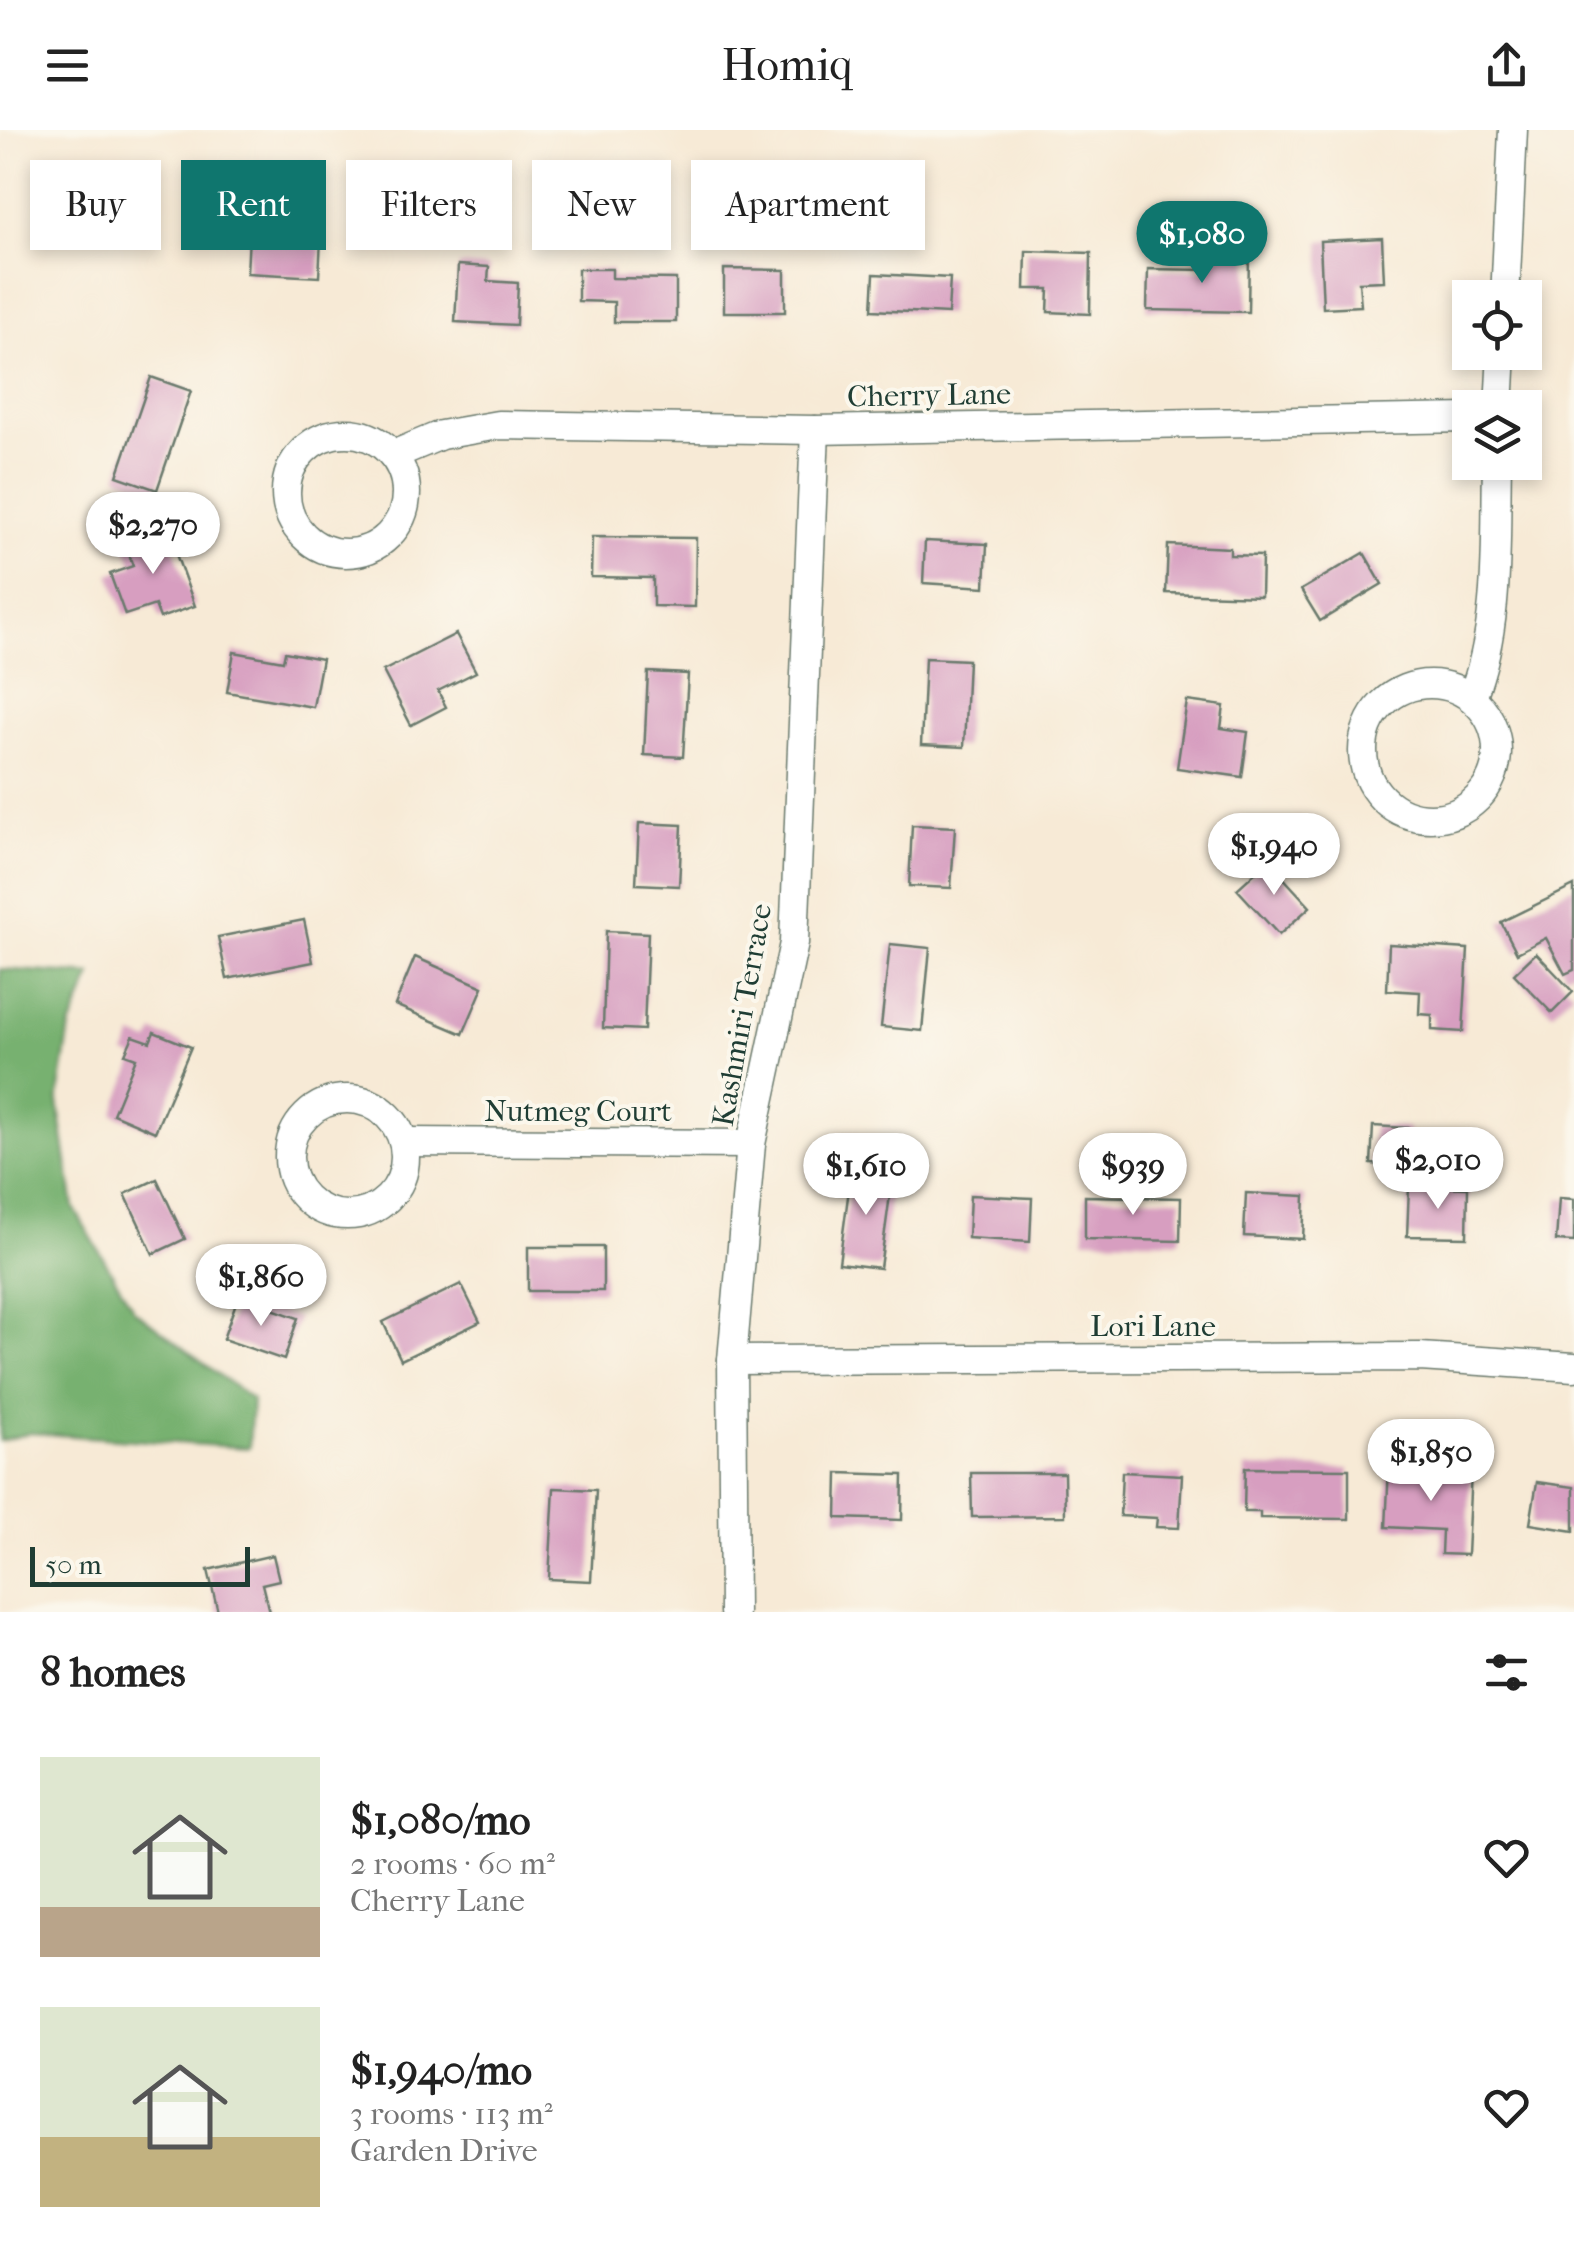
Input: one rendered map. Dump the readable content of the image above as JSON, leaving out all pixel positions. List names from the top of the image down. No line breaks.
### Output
{"streets":{"street":["Cherry Lane","Kashmiri Terrace","Nutmeg Court","Lori Lane"]},"crossings":[["Cherry Lane","Kashmiri Terrace"],["Kashmiri Terrace","Nutmeg Court"],["Kashmiri Terrace","Lori Lane"]],"scale_bar":"50 m","page":{"header":"Homiq","chip":["Buy","Rent","Filters","New","Apartment"],"price":["$1,080","$2,270","$1,940","$2,010","$1,610","$939","$1,860","$1,850"],"scale":"50 m","heading":"8 homes","list":[{"name":"$1,080/mo","note":"2 rooms · 60 m² · Cherry Lane"},{"name":"$1,940/mo","note":"3 rooms · 113 m² · Garden Drive"}]}}
